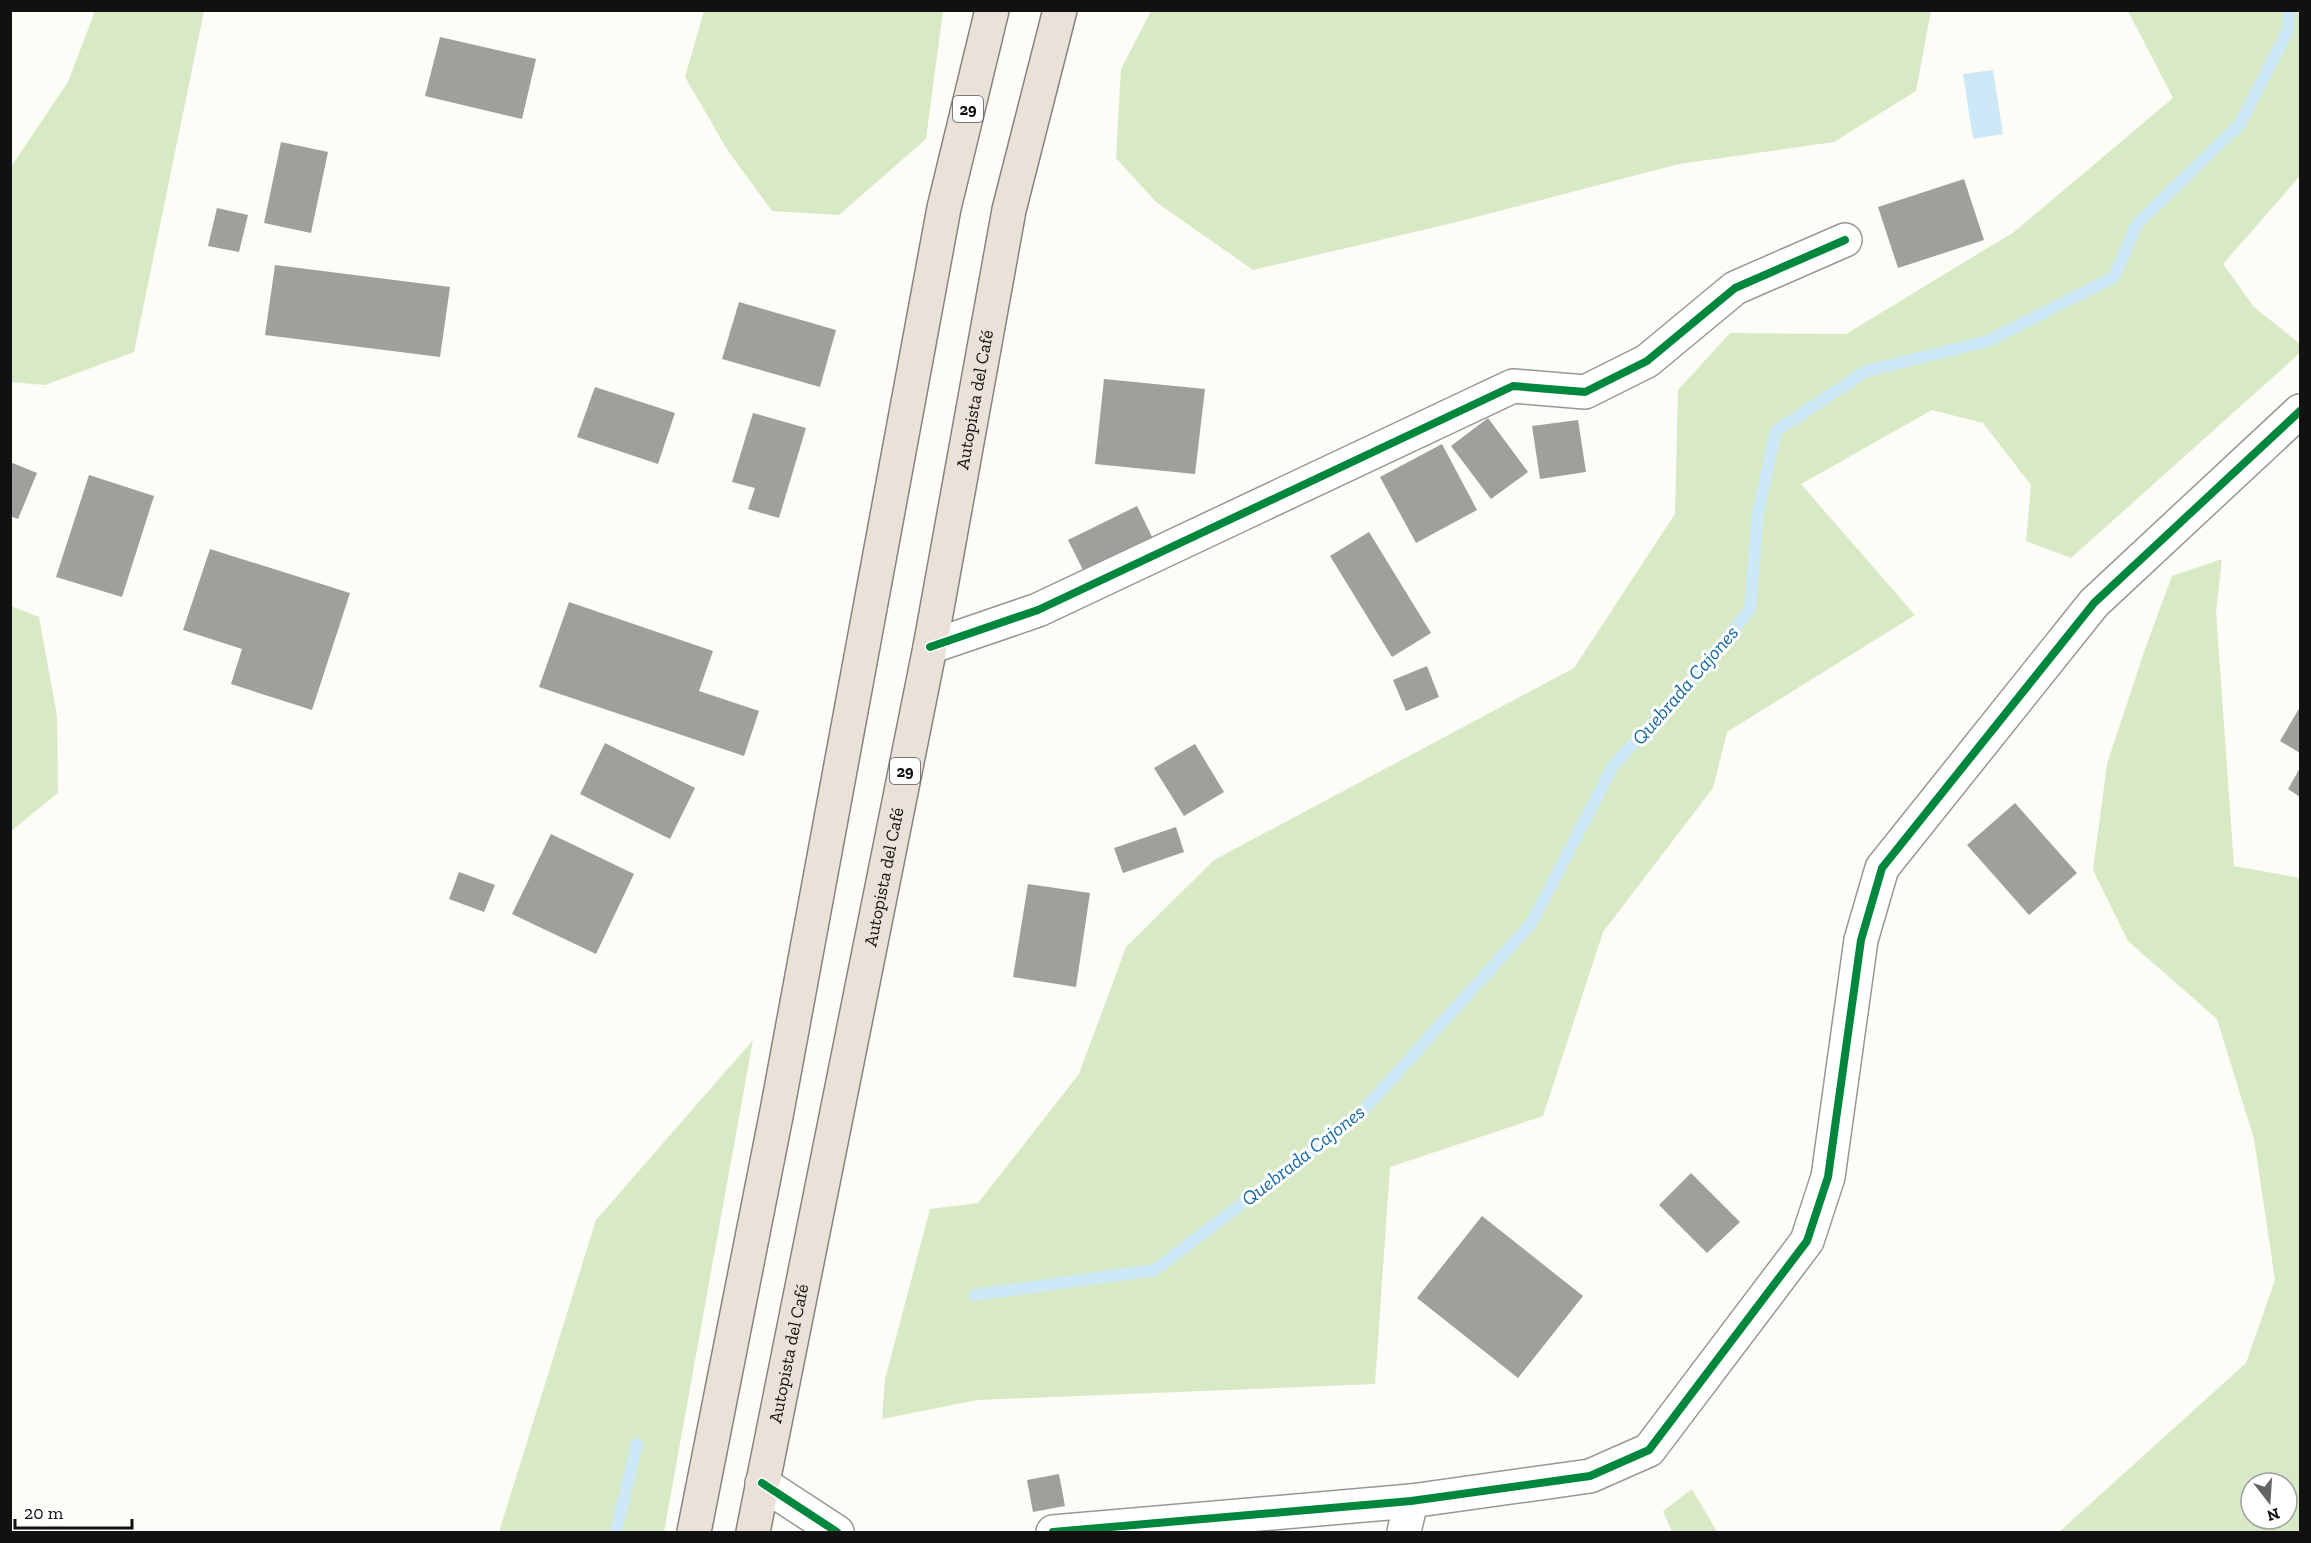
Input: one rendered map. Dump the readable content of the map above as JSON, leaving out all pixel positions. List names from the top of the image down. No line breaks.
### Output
{"streets":{"highway":["29","Autopista del Café"]},"water":["Quebrada Cajones"],"scale_bar":"20 m","north":"bottom"}
